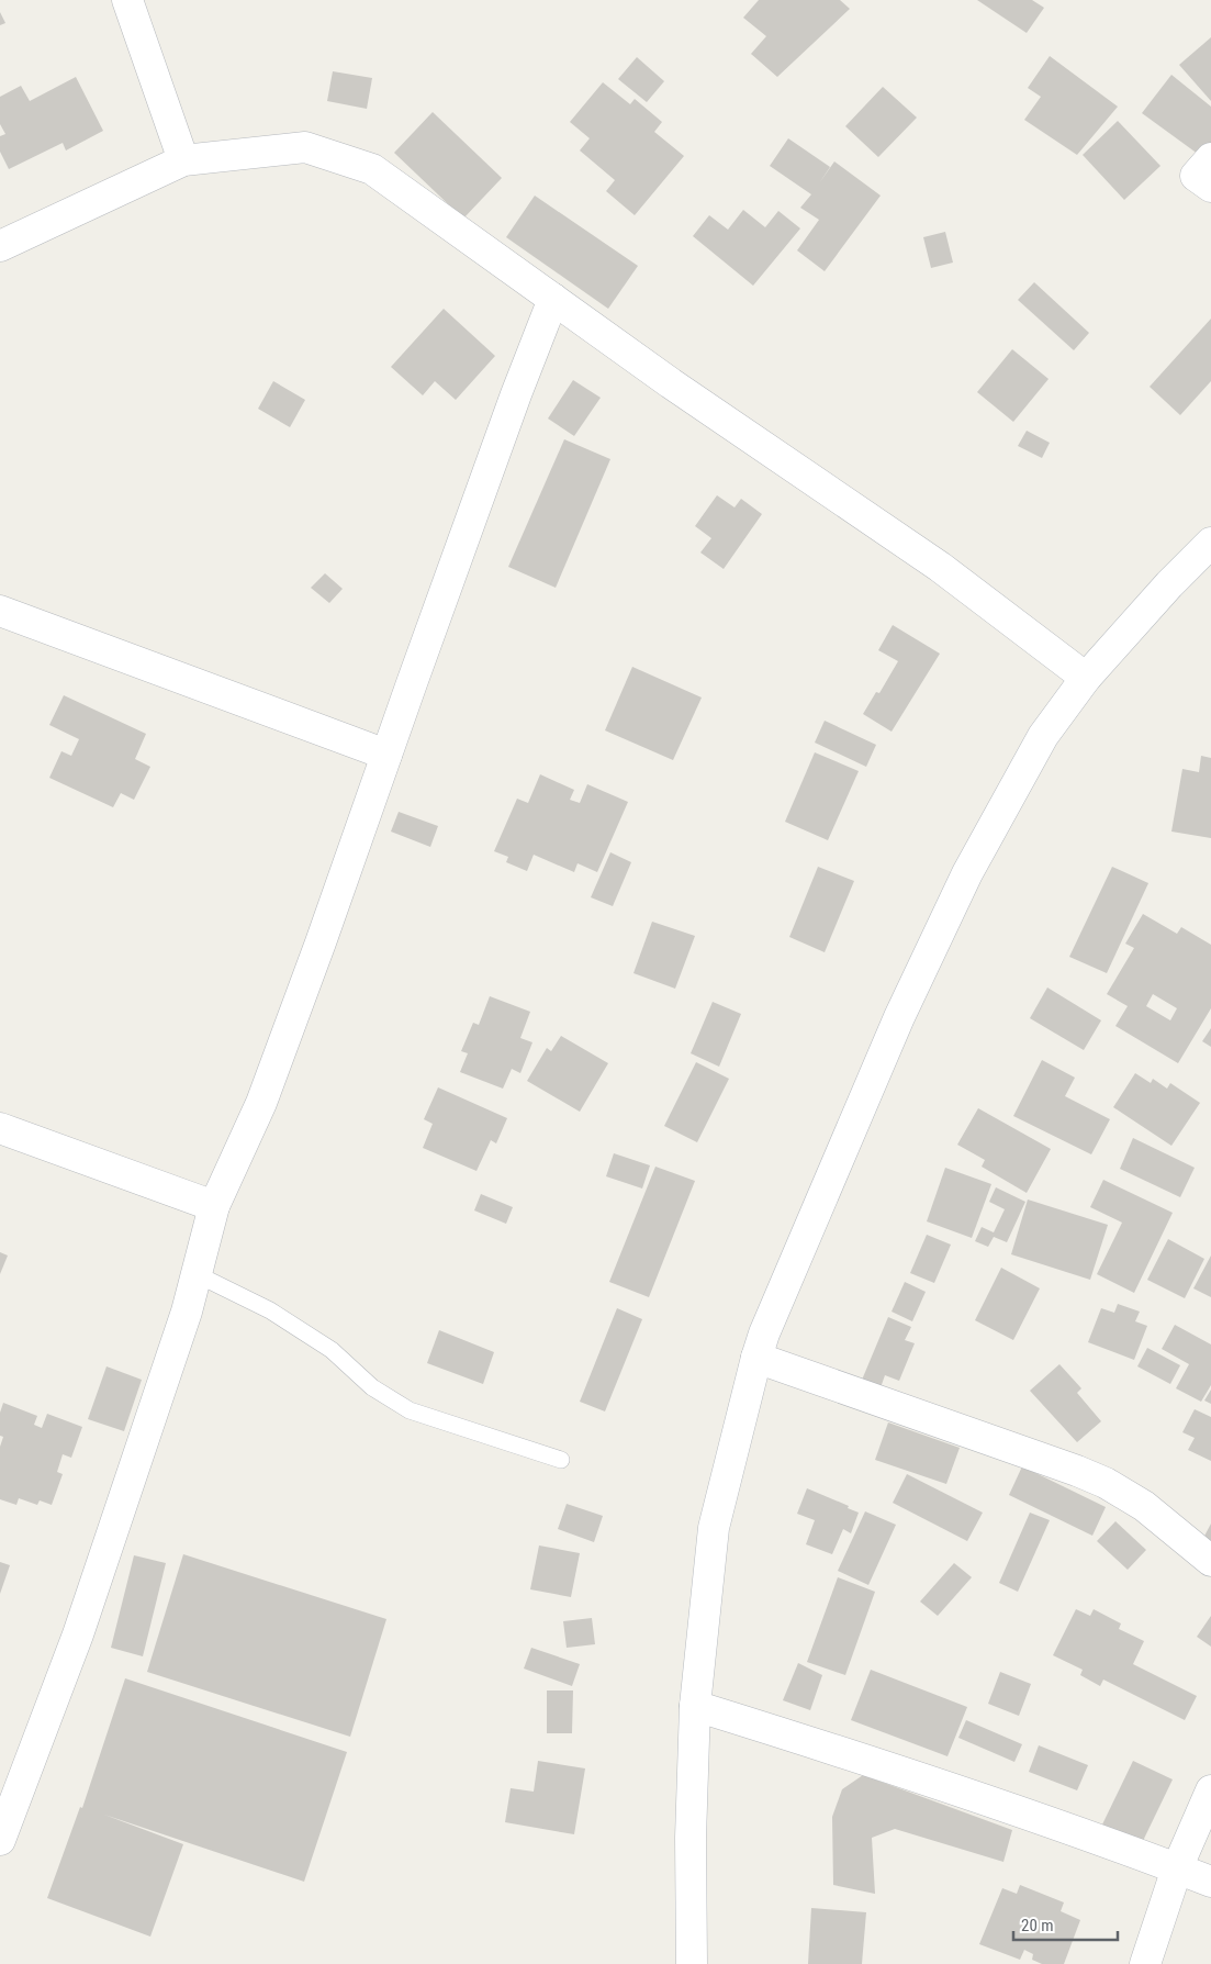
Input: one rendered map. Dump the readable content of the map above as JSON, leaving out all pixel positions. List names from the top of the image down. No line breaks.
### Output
{"scale_bar":"20 m"}
